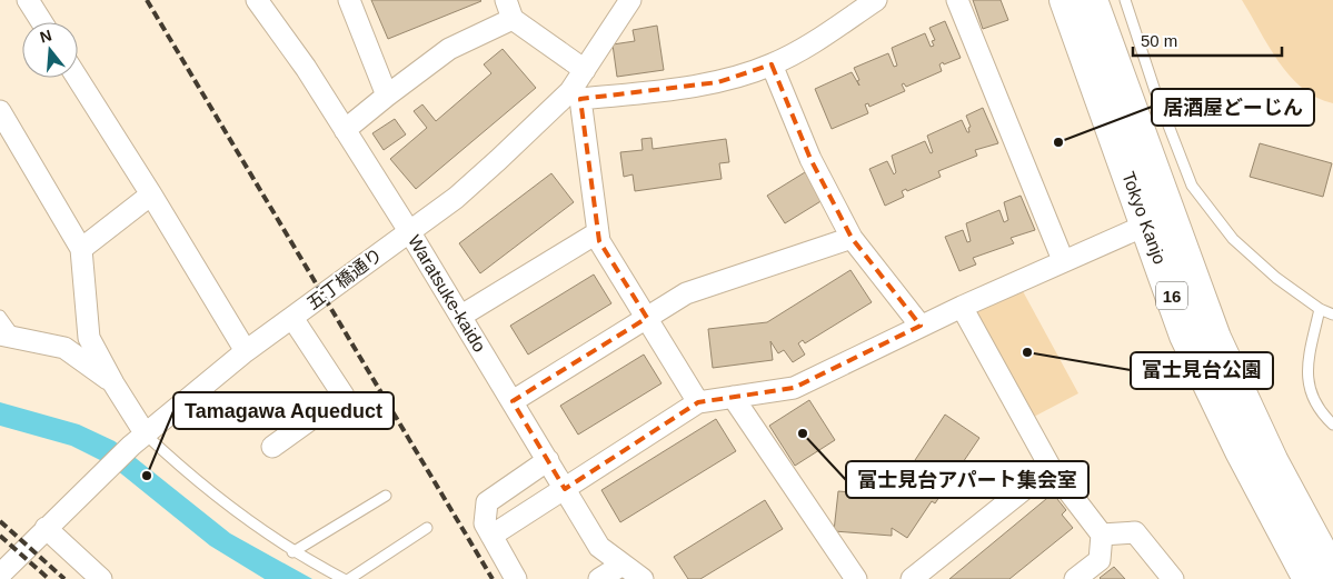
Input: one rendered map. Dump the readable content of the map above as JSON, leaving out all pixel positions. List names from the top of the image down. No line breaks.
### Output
{"streets":{"highway":["Tokyo Kanjo","16"],"street":["五丁橋通り","Waratsuke-kaido"]},"crossings":[["五丁橋通り","Waratsuke-kaido"]],"places":["居酒屋どーじん","富士見台公園","富士見台アパート集会室","Tamagawa Aqueduct"],"scale_bar":"50 m","north":"top"}
